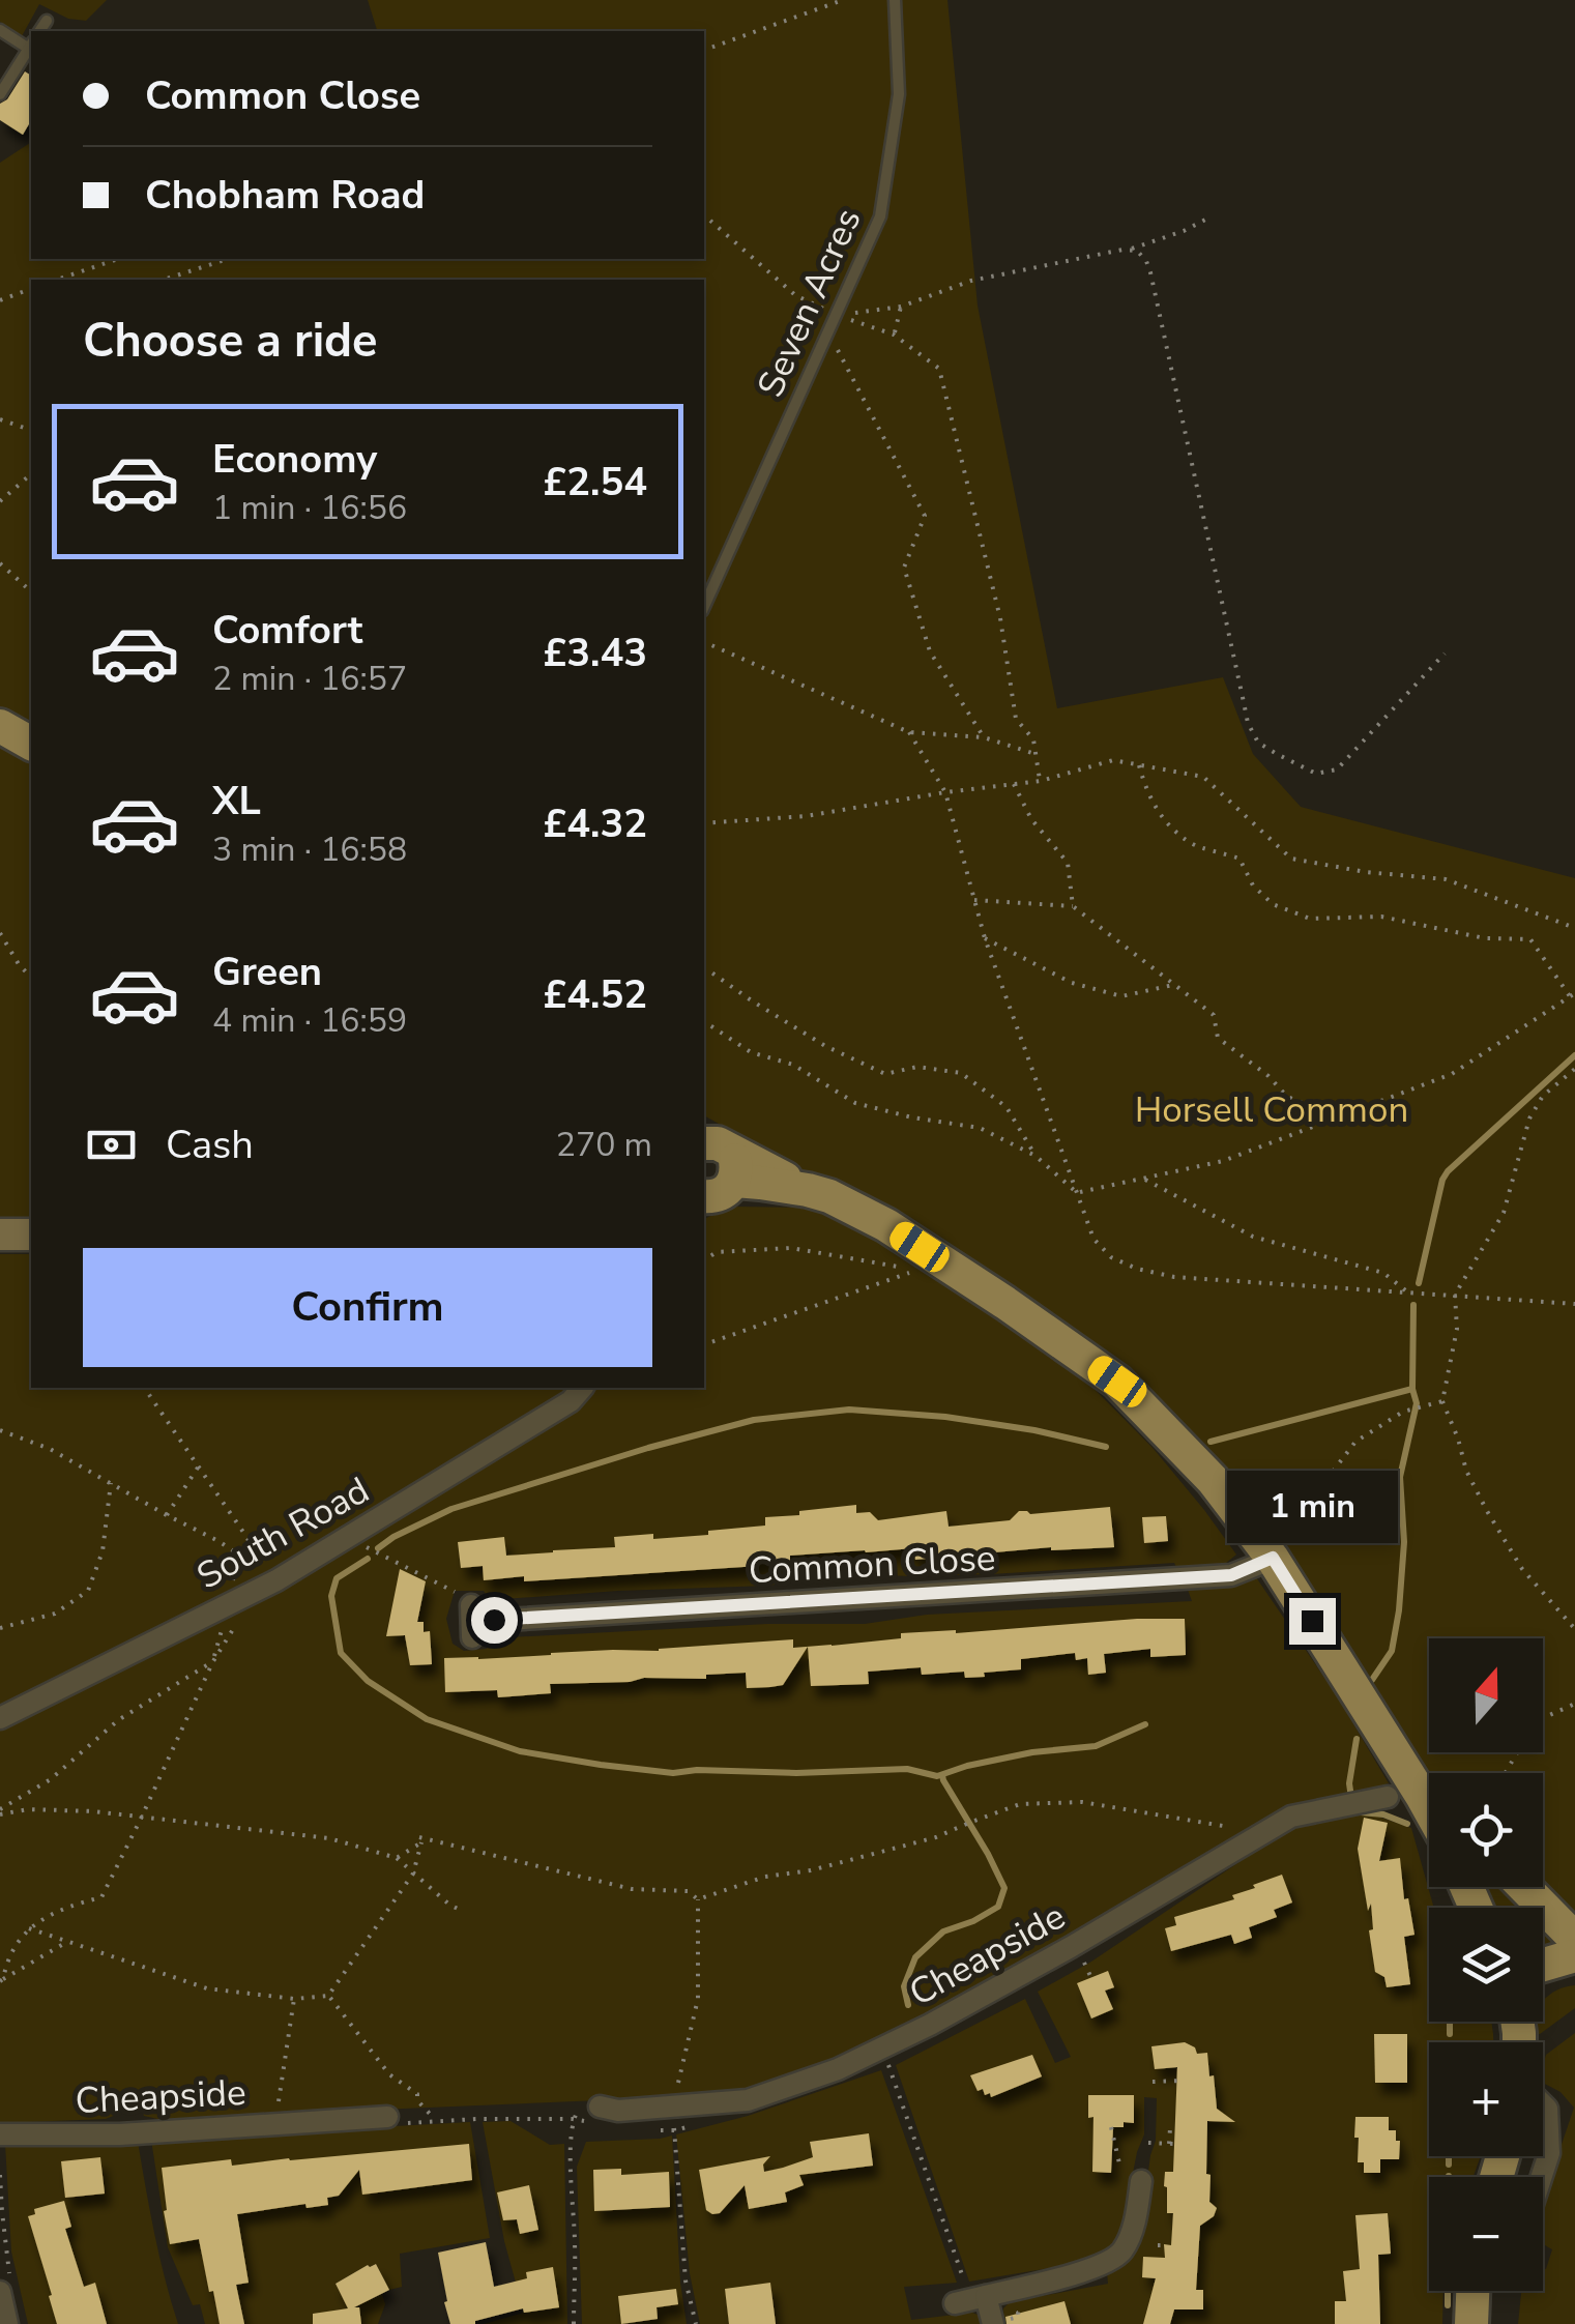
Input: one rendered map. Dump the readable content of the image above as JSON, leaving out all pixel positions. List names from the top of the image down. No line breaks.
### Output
{"streets":{"street":["South Road","Common Close","Cheapside"],"lane":["Seven Acres"]},"parks":["Horsell Common"],"north":"top","page":{"banner":["Common Close","Chobham Road"],"heading":"Choose a ride","list":[{"name":"Economy","note":"1 min · 16:56","value":"£2.54"},{"name":"Comfort","note":"2 min · 16:57","value":"£3.43"},{"name":"XL","note":"3 min · 16:58","value":"£4.32"},{"name":"Green","note":"4 min · 16:59","value":"£4.52"}],"pay":["Cash","270 m"],"buttons":"Confirm","bubble":"1 min","map_buttons":["+","−"]}}
